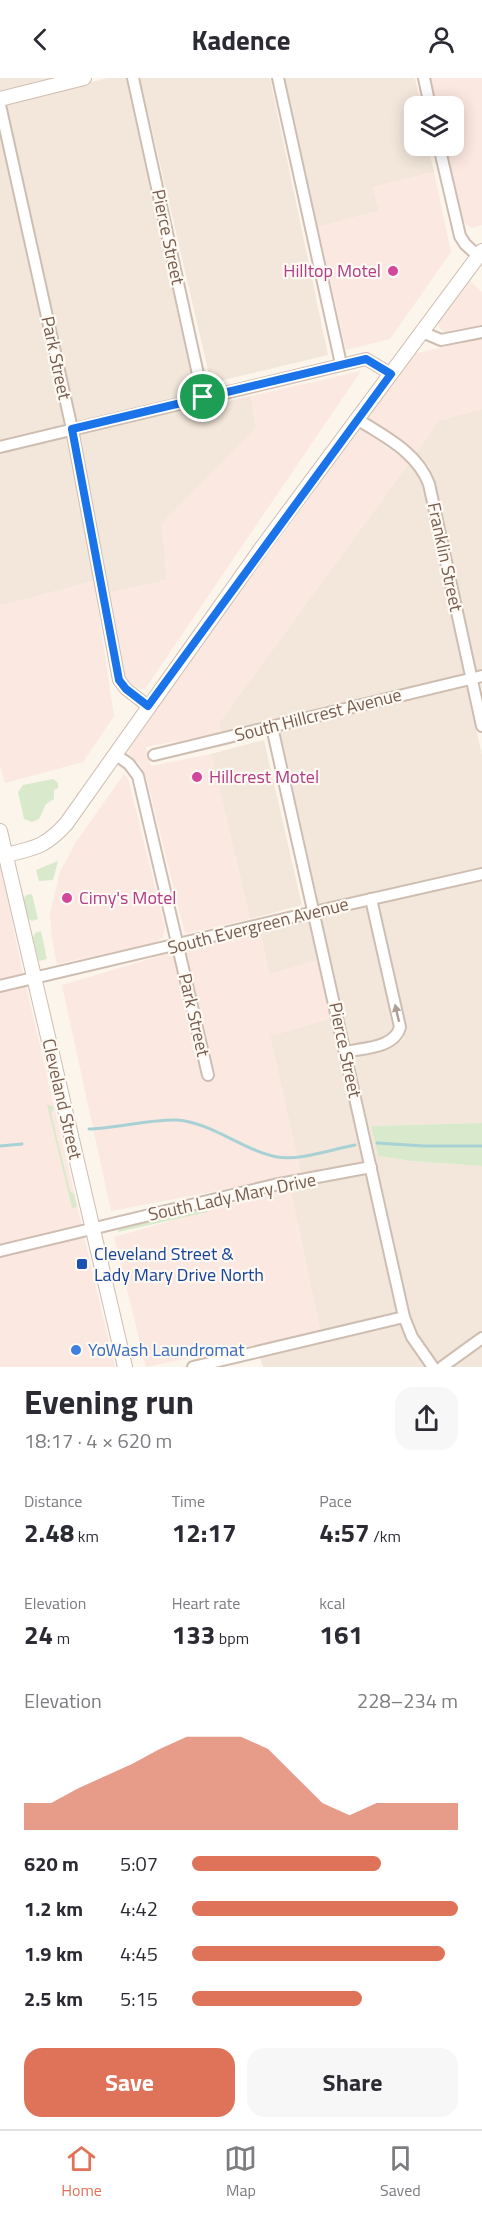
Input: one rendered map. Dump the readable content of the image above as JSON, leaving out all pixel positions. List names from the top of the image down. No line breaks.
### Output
{"streets":{"street":["Pierce Street","Park Street","Franklin Street","South Hillcrest Avenue","South Evergreen Avenue","Cleveland Street","South Lady Mary Drive"]},"crossings":[["Pierce Street","South Hillcrest Avenue"],["Pierce Street","South Evergreen Avenue"],["Pierce Street","South Lady Mary Drive"],["Park Street","South Evergreen Avenue"],["Franklin Street","South Hillcrest Avenue"],["South Evergreen Avenue","Cleveland Street"],["Cleveland Street","South Lady Mary Drive"]],"places":{"other":["Hilltop Motel","Hillcrest Motel","Cimy's Motel","YoWash Laundromat"],"transit":["Cleveland Street & Lady Mary Drive North"]},"page":{"header":"Kadence","heading":["Evening run","18:17 · 4 × 620 m"],"stats":[["Distance","2.48 km"],["Time","12:17"],["Pace","4:57 /km"],["Elevation","24 m"],["Heart rate","133 bpm"],["kcal","161"]],"chart":["Elevation","228–234 m"],"list":[{"name":"620 m","note":"5:07"},{"name":"1.2 km","note":"4:42"},{"name":"1.9 km","note":"4:45"},{"name":"2.5 km","note":"5:15"}],"buttons":["Save","Share"],"tabs":["Home","Map","Saved"]}}
